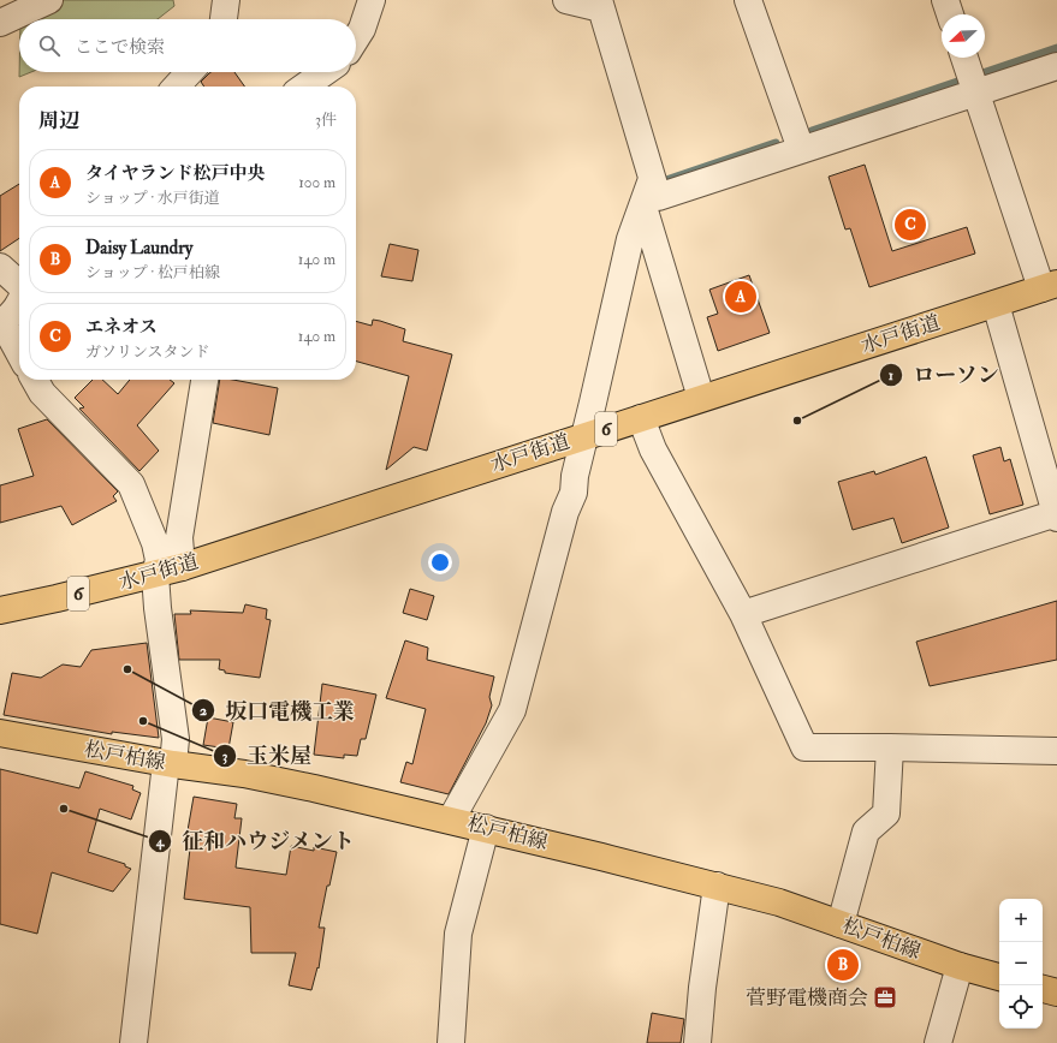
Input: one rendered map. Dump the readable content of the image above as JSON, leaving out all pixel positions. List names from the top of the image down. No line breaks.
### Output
{"streets":{"main road":["水戸街道","6","松戸柏線"]},"places":{"other":["ローソン","坂口電機工業","玉米屋","征和ハウジメント"],"office":["菅野電機商会"]},"north":"bottom left","page":{"search":"ここで検索","heading":["周辺","3件"],"list":[{"mark":"A","name":"タイヤランド松戸中央","note":"ショップ · 水戸街道","value":"100 m"},{"mark":"B","name":"Daisy Laundry","note":"ショップ · 松戸柏線","value":"140 m"},{"mark":"C","name":"エネオス","note":"ガソリンスタンド","value":"140 m"}],"pins":["C","A","B"],"map_buttons":["+","−"]}}
